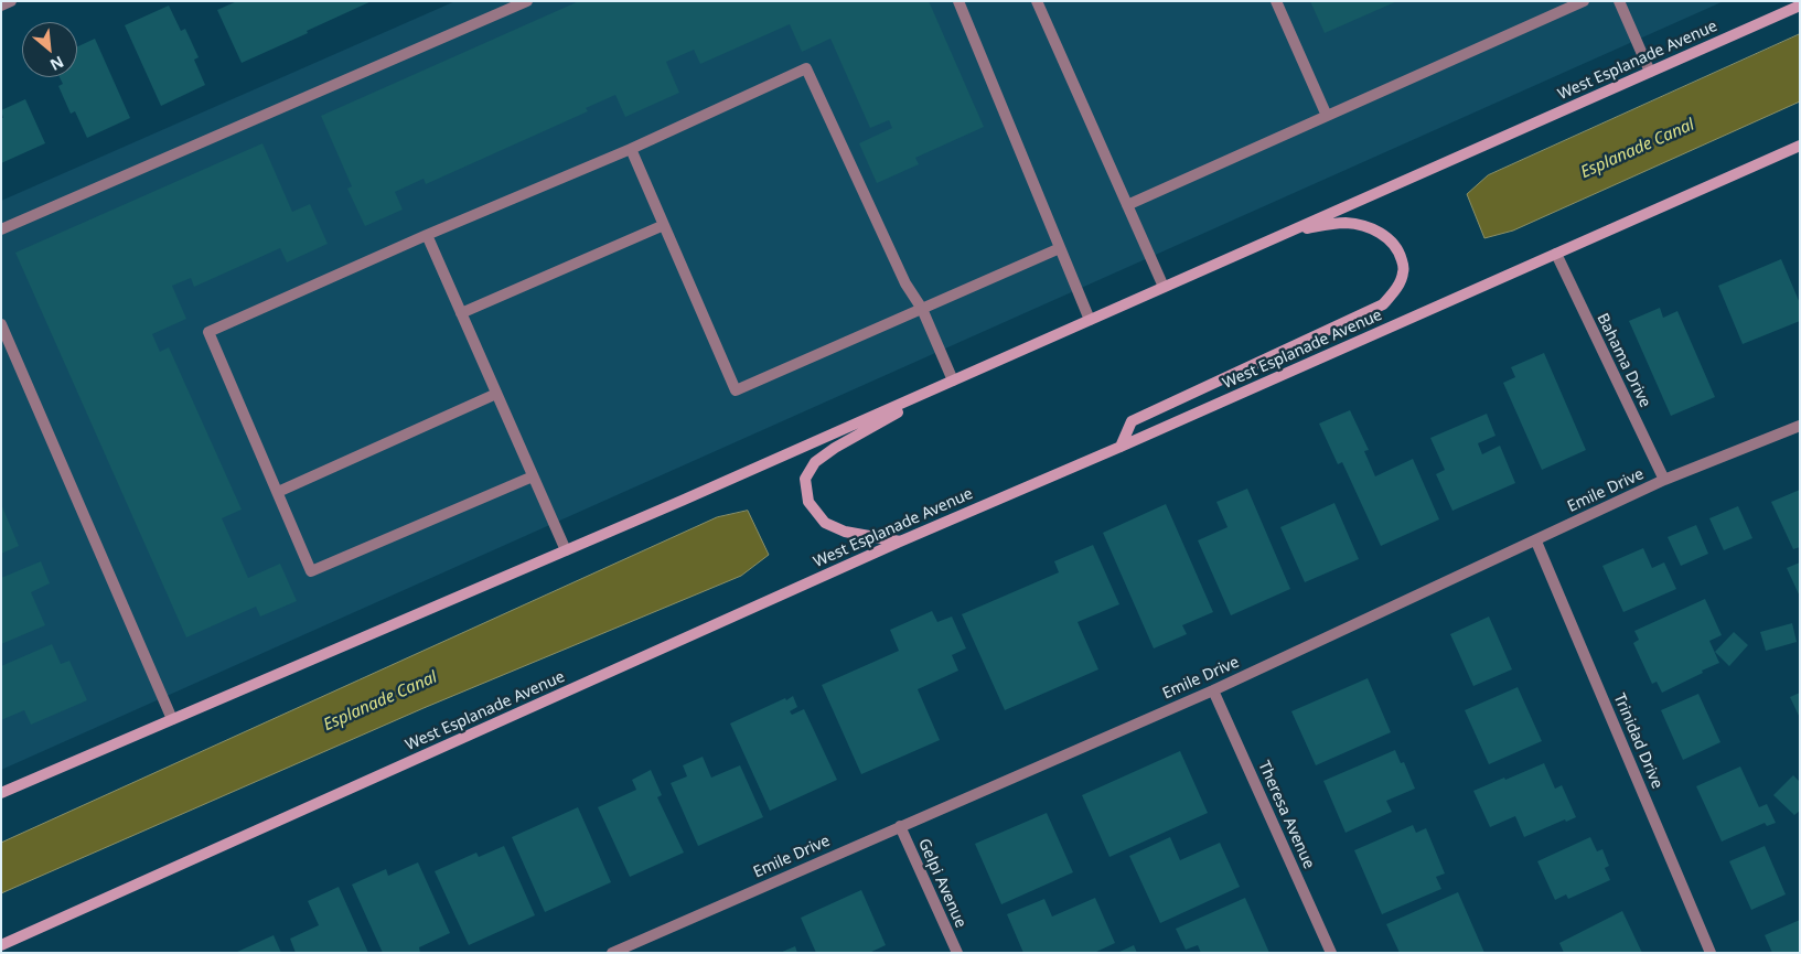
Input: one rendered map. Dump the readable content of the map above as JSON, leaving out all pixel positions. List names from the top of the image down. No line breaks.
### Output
{"streets":{"main road":["West Esplanade Avenue"],"street":["Bahama Drive","Emile Drive","Trinidad Drive","Theresa Avenue","Gelpi Avenue"]},"crossings":[["West Esplanade Avenue","Bahama Drive"],["Bahama Drive","Emile Drive"],["Emile Drive","Trinidad Drive"],["Emile Drive","Theresa Avenue"],["Emile Drive","Gelpi Avenue"]],"water":["Esplanade Canal"],"north":"bottom right"}
